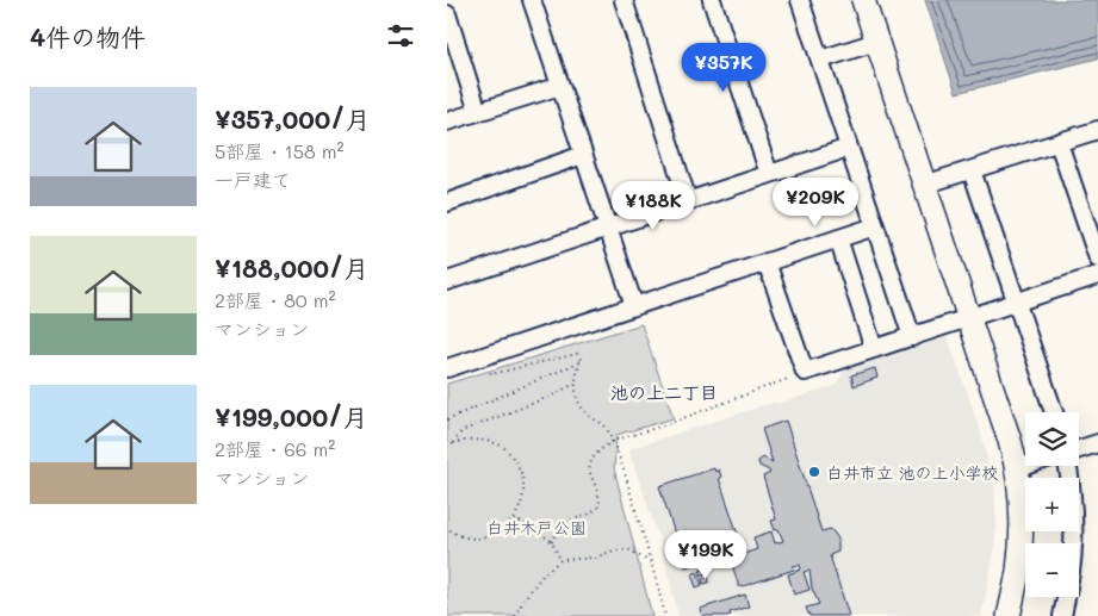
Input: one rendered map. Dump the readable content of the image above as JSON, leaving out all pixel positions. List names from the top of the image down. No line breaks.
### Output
{"districts":["池の上二丁目"],"parks":["白井木戸公園"],"places":["白井市立 池の上小学校"],"page":{"heading":"4件の物件","price":["¥357K","¥209K","¥188K","¥199K"],"list":[{"name":"¥357,000/月","note":"5部屋 · 158 m² · 一戸建て"},{"name":"¥188,000/月","note":"2部屋 · 80 m² · マンション"},{"name":"¥199,000/月","note":"2部屋 · 66 m² · マンション"}],"map_buttons":["+","−"]}}
